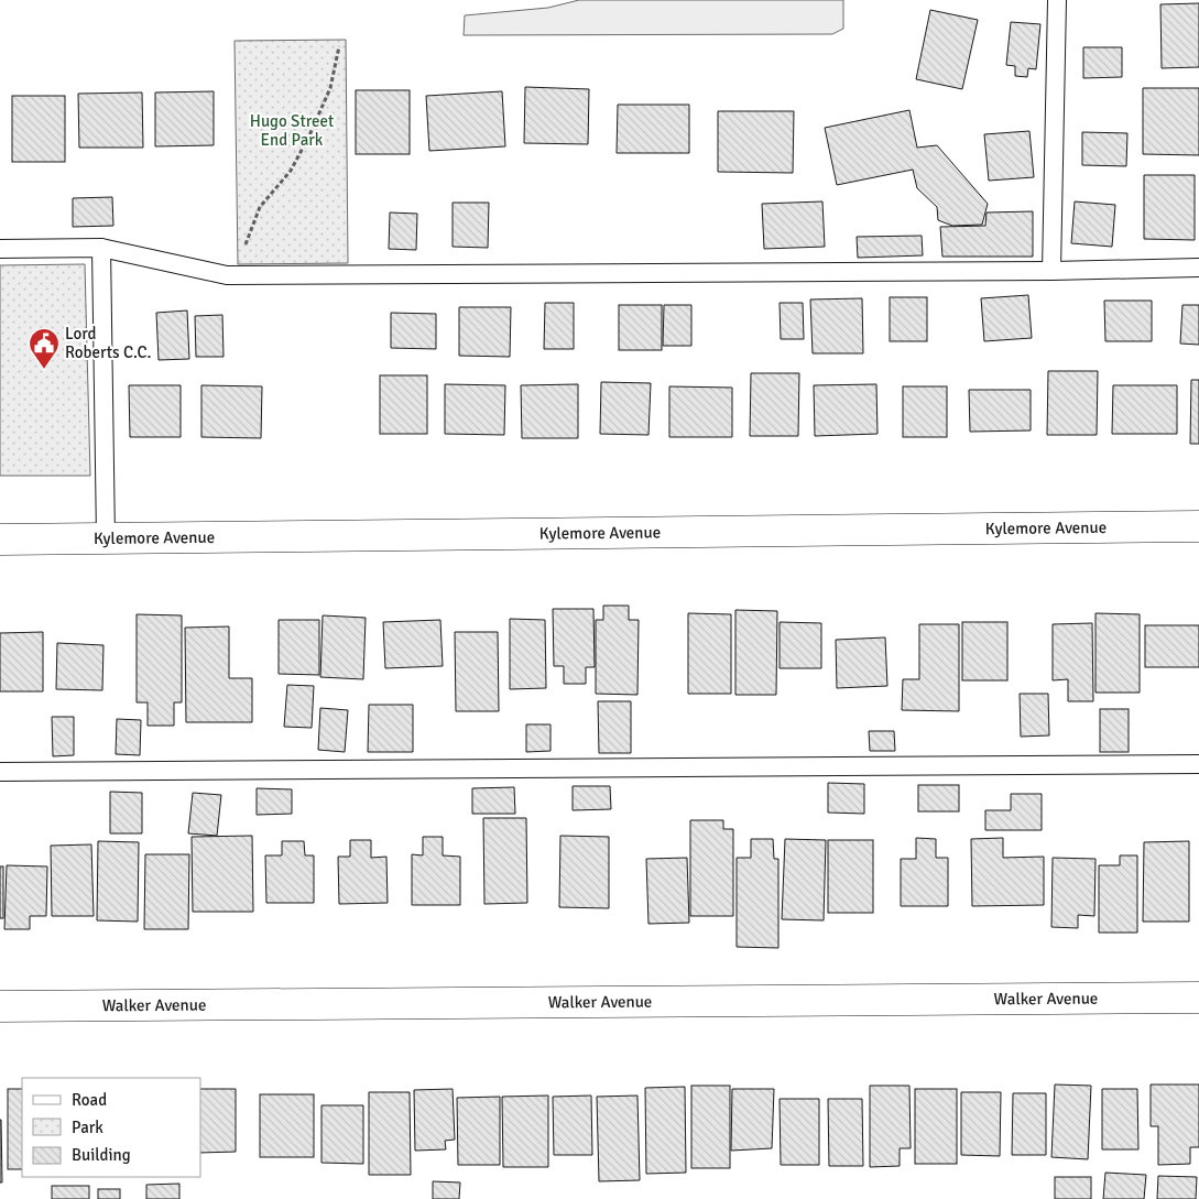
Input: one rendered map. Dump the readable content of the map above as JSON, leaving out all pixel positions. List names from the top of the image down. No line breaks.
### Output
{"streets":{"street":["Kylemore Avenue","Walker Avenue"]},"parks":["Hugo Street End Park"],"places":{"public building":["Lord Roberts C.C."]},"legend":["Road","Park","Building"]}
